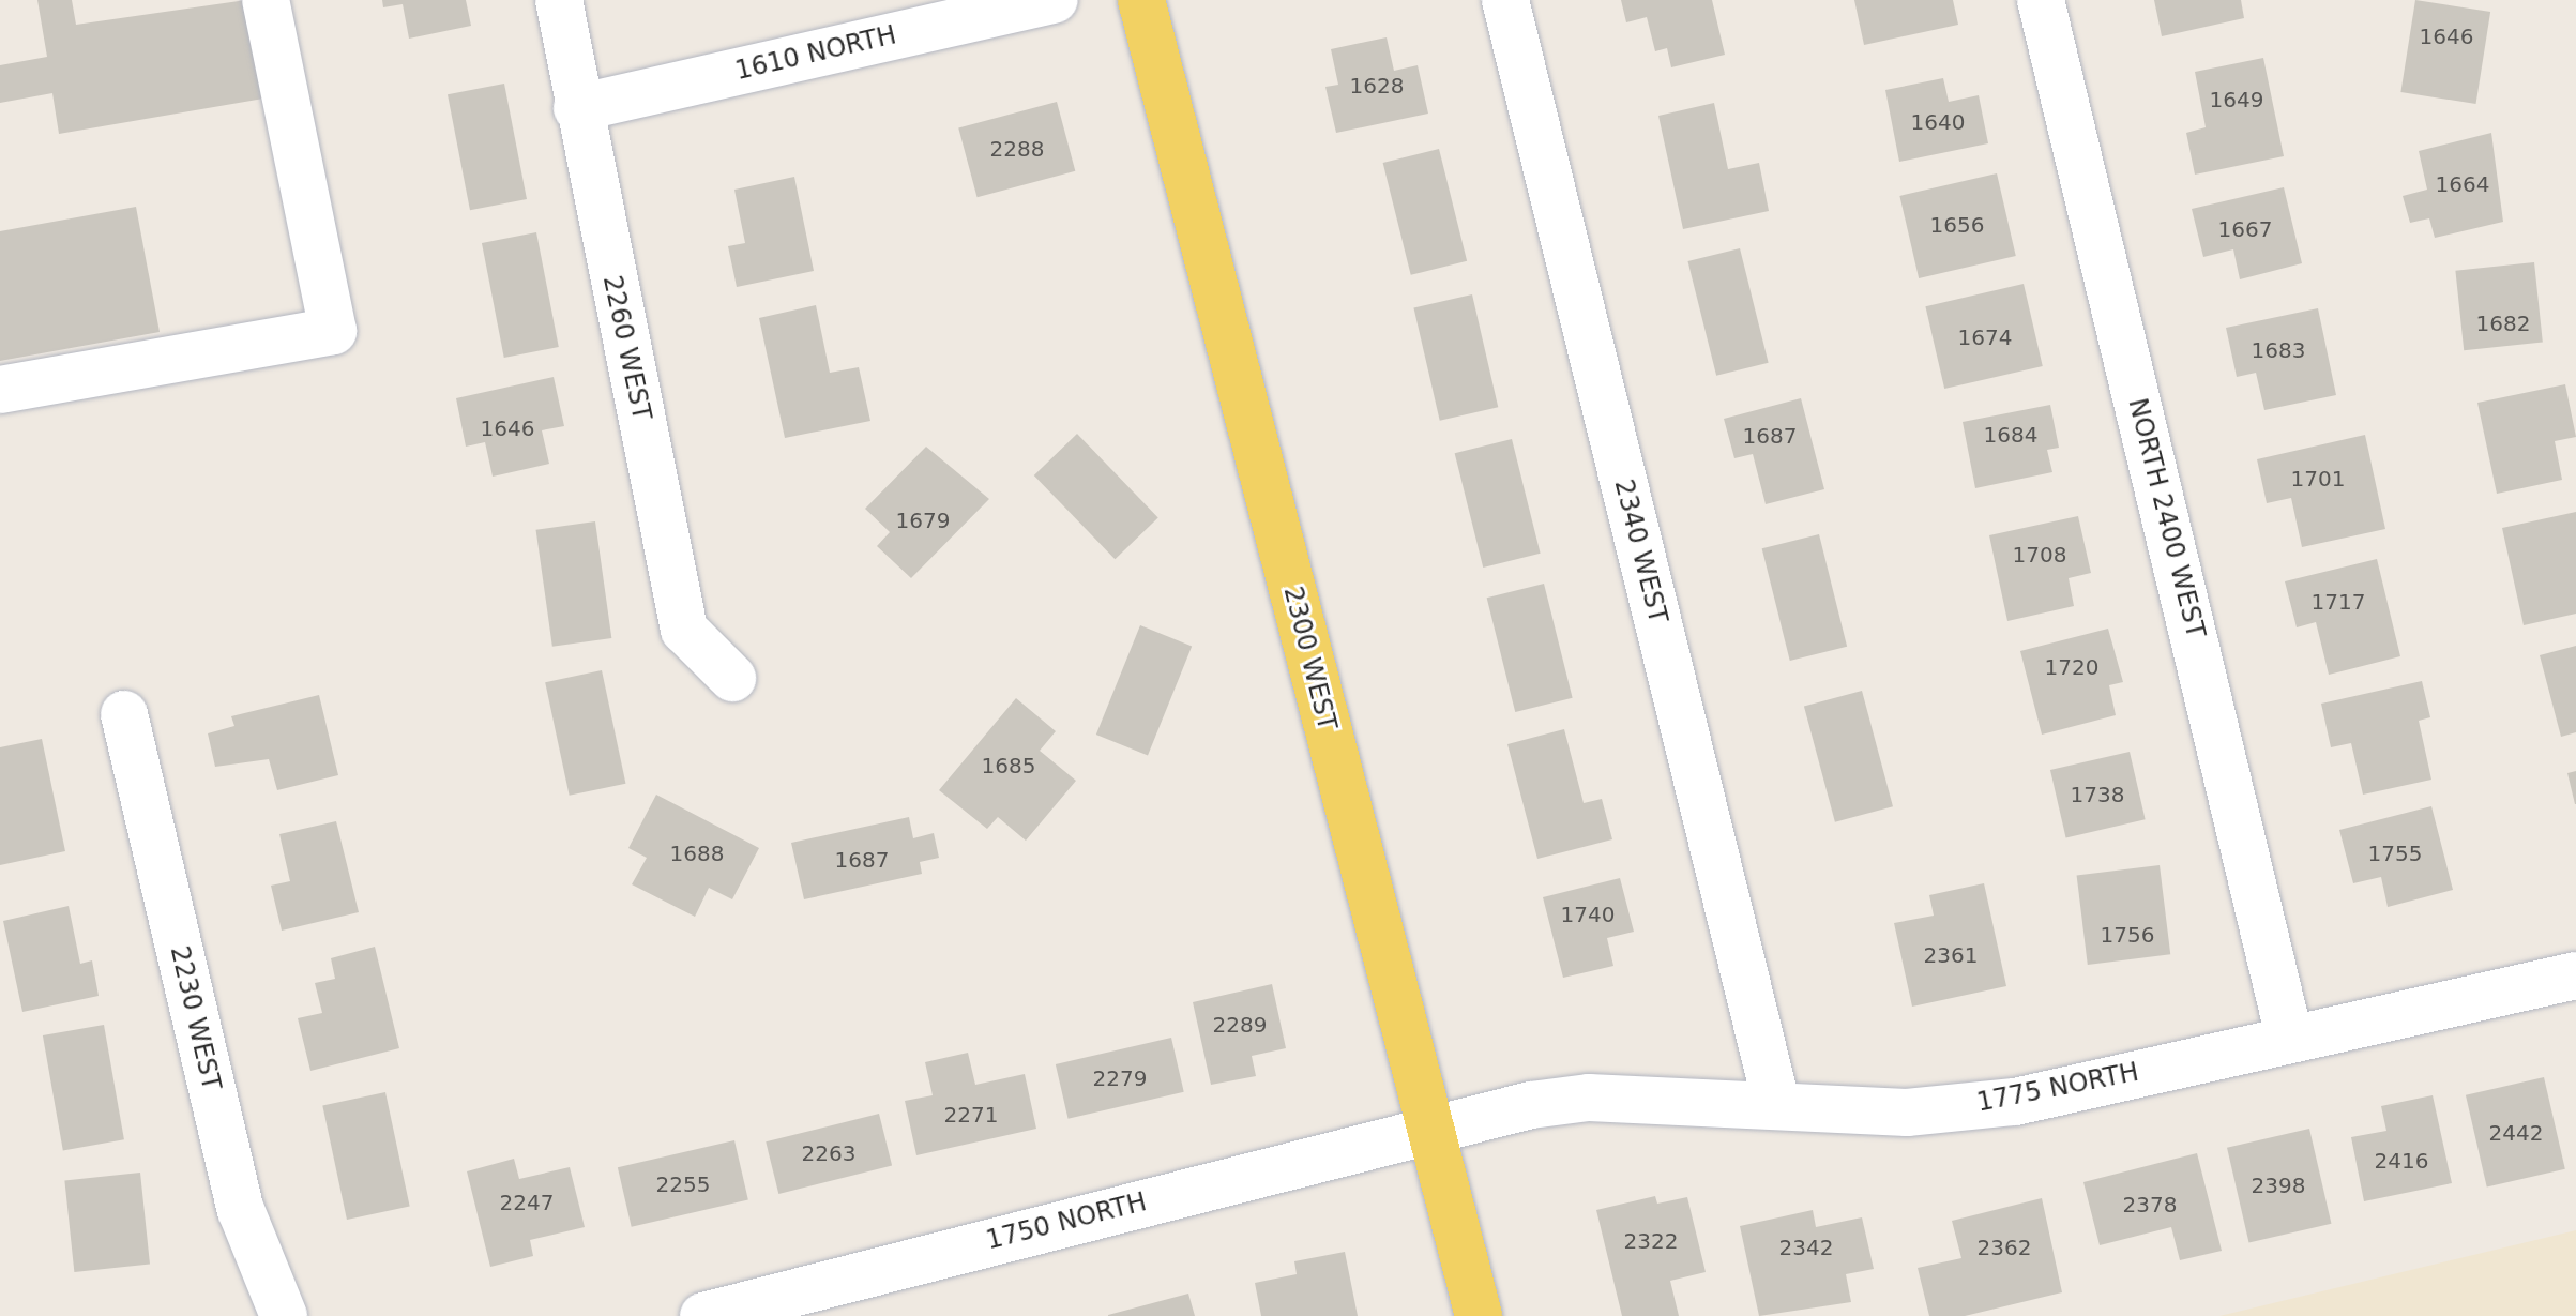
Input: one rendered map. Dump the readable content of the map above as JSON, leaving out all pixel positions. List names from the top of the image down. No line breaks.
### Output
{"streets":{"main road":["2300 WEST"],"street":["1610 NORTH","2260 WEST","NORTH 2400 WEST","2340 WEST","2230 WEST","1775 NORTH","1750 NORTH"]},"crossings":[["1610 NORTH","2260 WEST"],["NORTH 2400 WEST","1775 NORTH"],["2340 WEST","1775 NORTH"],["2300 WEST","1775 NORTH"],["2300 WEST","1750 NORTH"],["1775 NORTH","1750 NORTH"]],"house_numbers":["1646","1628","1649","1640","2288","1664","1656","1667","1682","1674","1683","1646","1684","1687","1701","1679","1708","1717","1720","1685","1738","1688","1755","1687","1740","1756","2361","2289","2279","2271","2442","2263","2416","2255","2398","2247","2378","2322","2342","2362"]}
